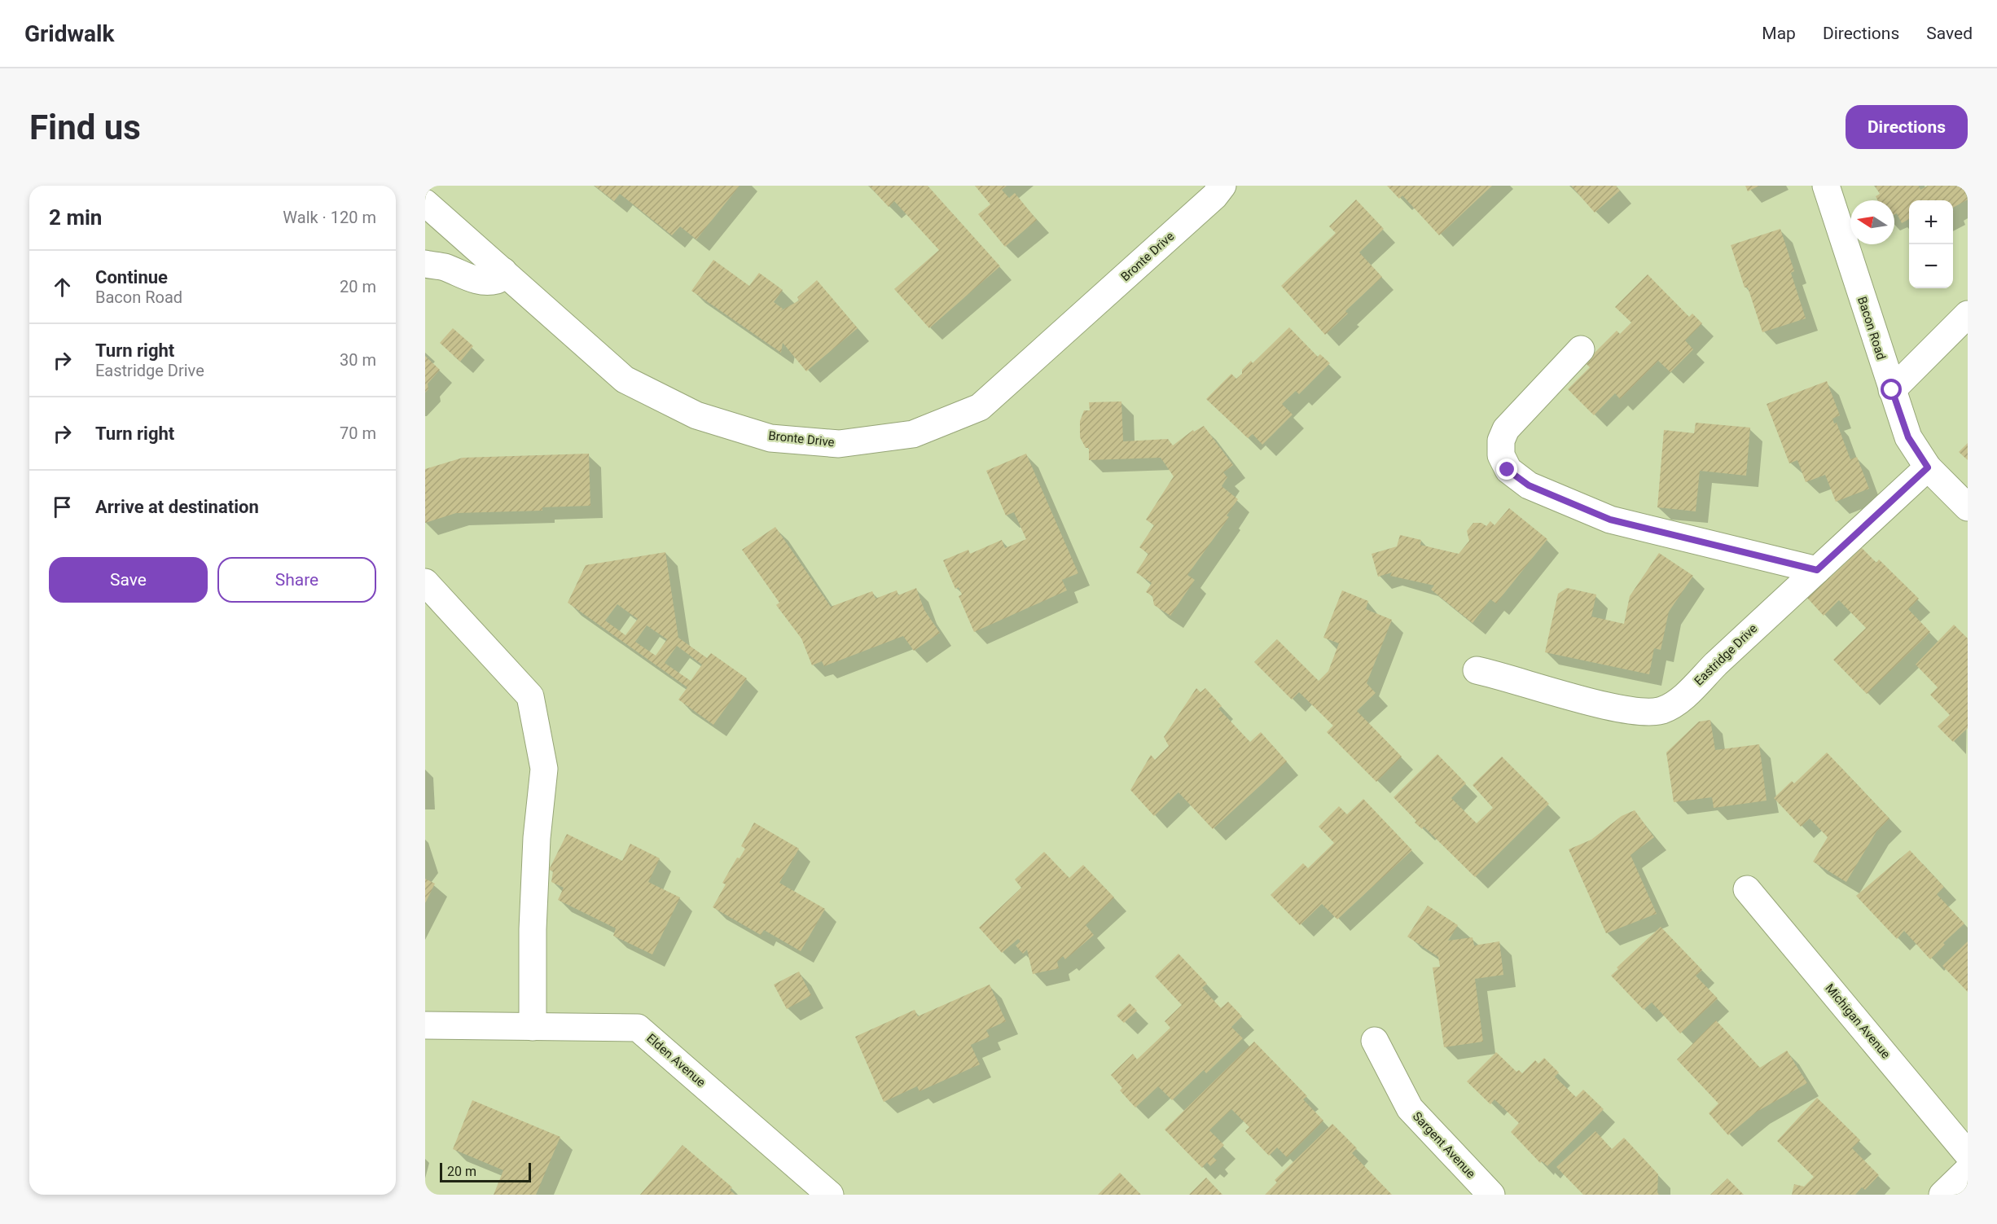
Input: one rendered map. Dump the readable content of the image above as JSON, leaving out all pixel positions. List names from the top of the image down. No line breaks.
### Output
{"streets":{"street":["Bronte Drive","Bacon Road","Eastridge Drive","Michigan Avenue","Elden Avenue","Sargent Avenue"]},"crossings":[["Bacon Road","Eastridge Drive"]],"scale_bar":"20 m","north":"left","page":{"header":"Gridwalk","nav":["Map","Directions","Saved"],"buttons":["Directions",["Save","Share"]],"title":"Find us","heading":["2 min","Walk · 120 m"],"map_buttons":["+","−"],"list":[["Continue","Bacon Road","20 m"],["Turn right","Eastridge Drive","30 m"],["Turn right","70 m"],"Arrive at destination"],"scale":"20 m"}}
